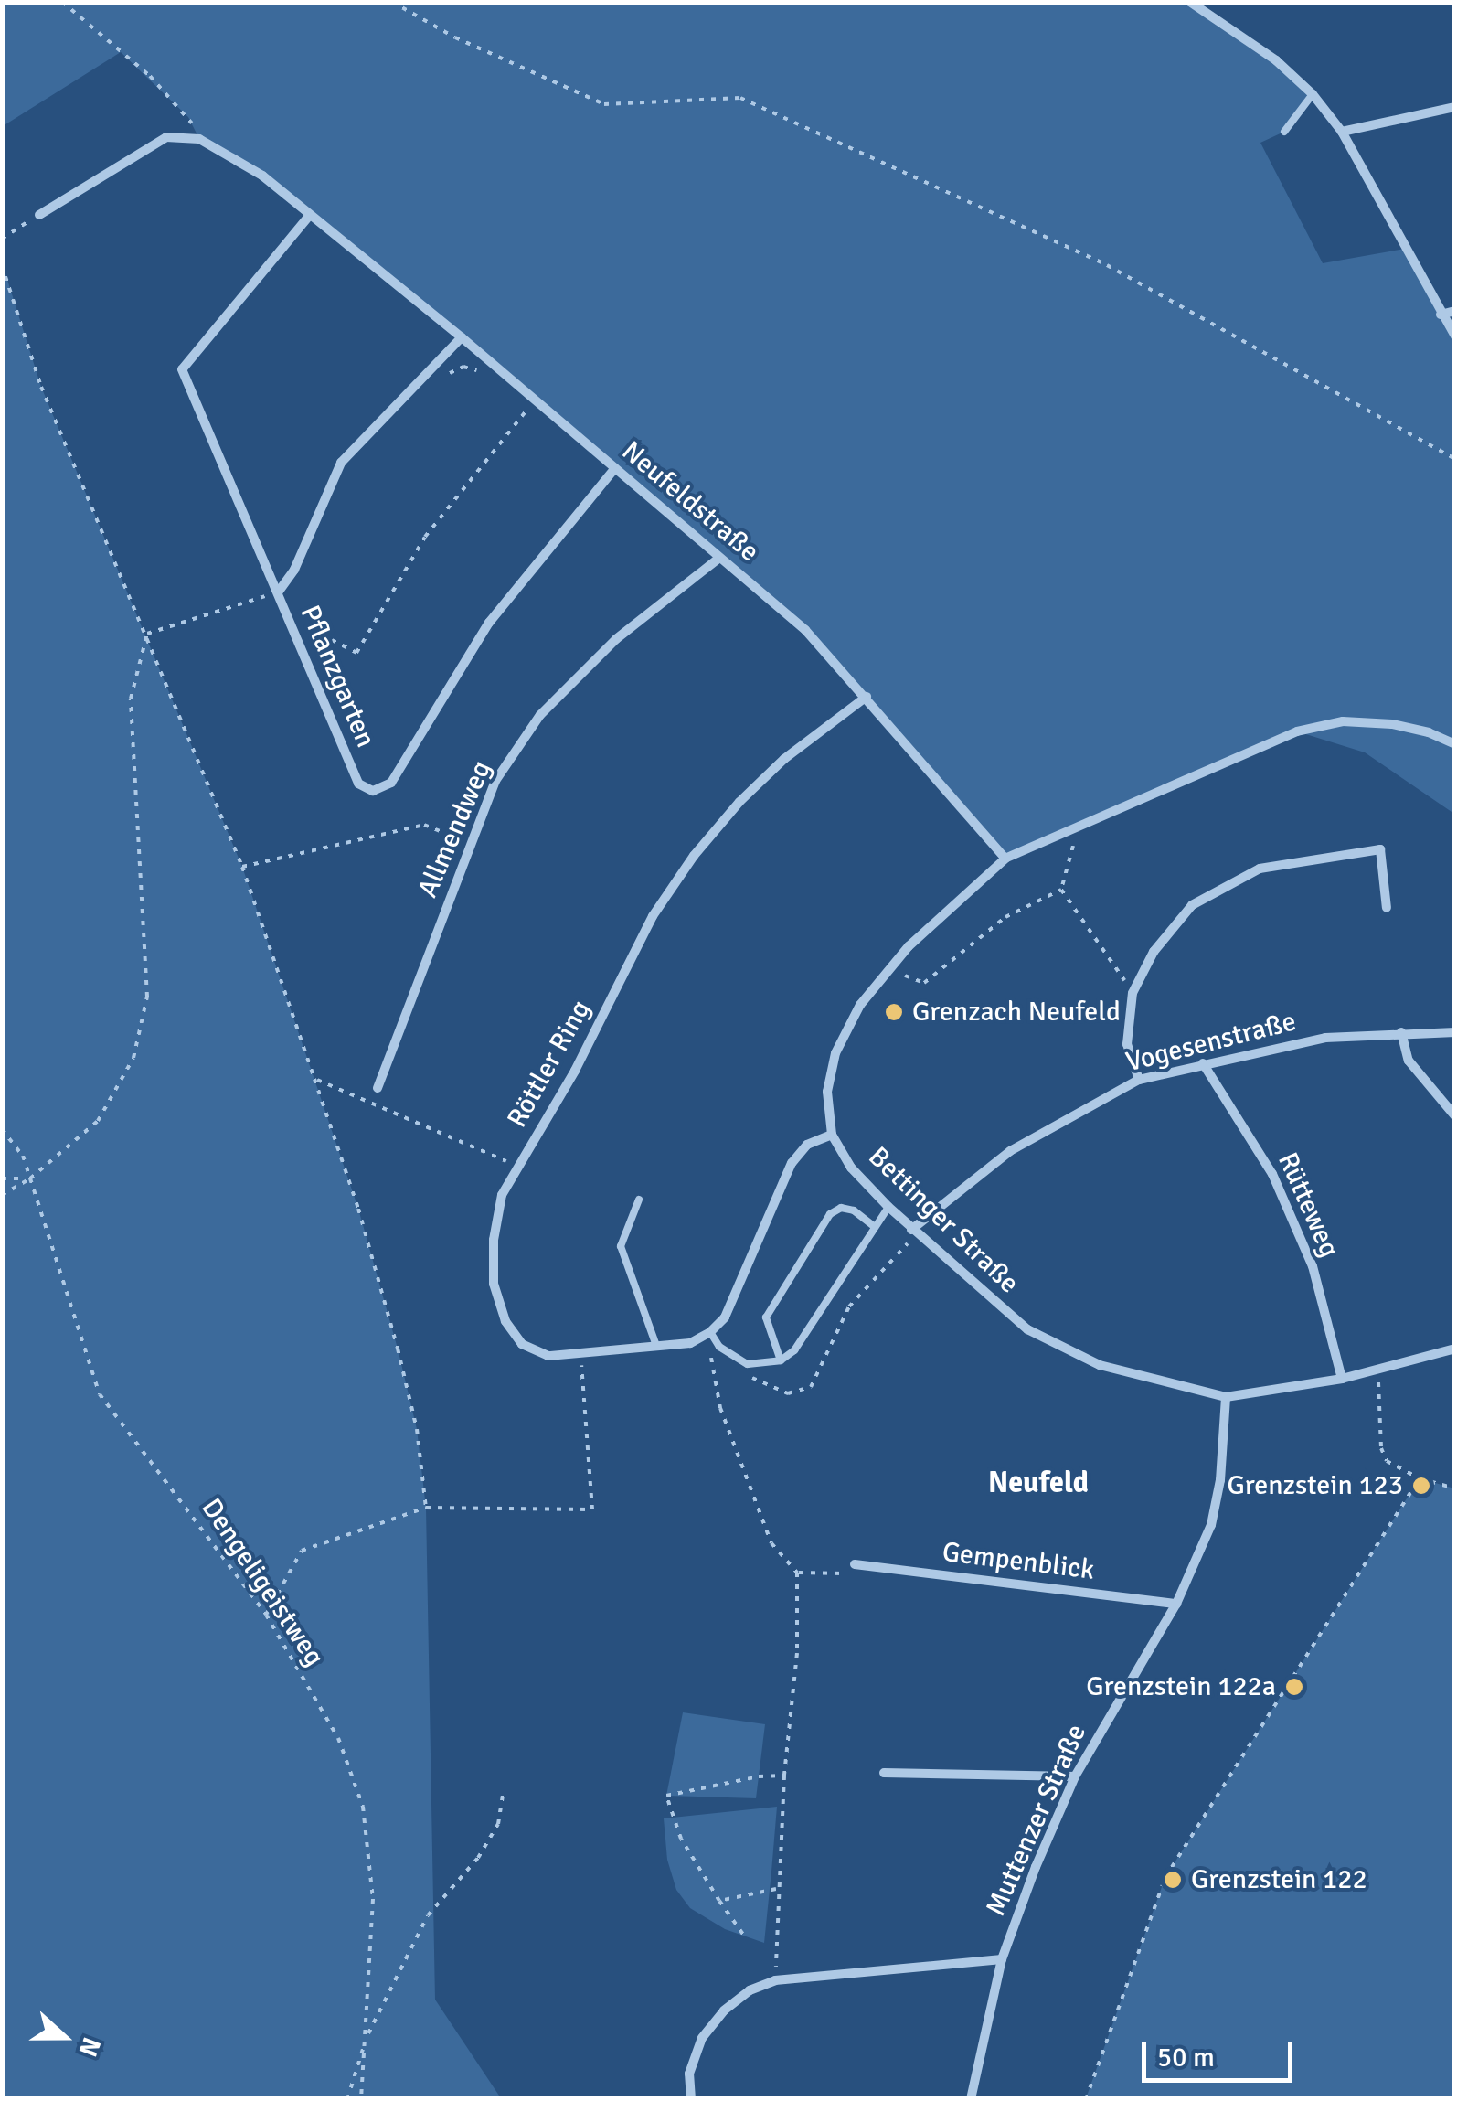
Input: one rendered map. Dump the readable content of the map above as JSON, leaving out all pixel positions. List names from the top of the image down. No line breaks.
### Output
{"streets":{"street":["Neufeldstraße","Pflanzgarten","Allmendweg","Vogesenstraße","Röttler Ring","Rütteweg","Bettinger Straße","Gempenblick","Muttenzer Straße"],"path":["Dengeligeistweg"]},"crossings":[["Neufeldstraße","Pflanzgarten"],["Neufeldstraße","Allmendweg"],["Neufeldstraße","Röttler Ring"],["Neufeldstraße","Bettinger Straße"],["Vogesenstraße","Rütteweg"],["Vogesenstraße","Bettinger Straße"],["Rütteweg","Bettinger Straße"],["Bettinger Straße","Muttenzer Straße"],["Gempenblick","Muttenzer Straße"]],"districts":["Neufeld"],"places":["Grenzach Neufeld","Grenzstein 123","Grenzstein 122a","Grenzstein 122"],"scale_bar":"50 m","north":"right"}
